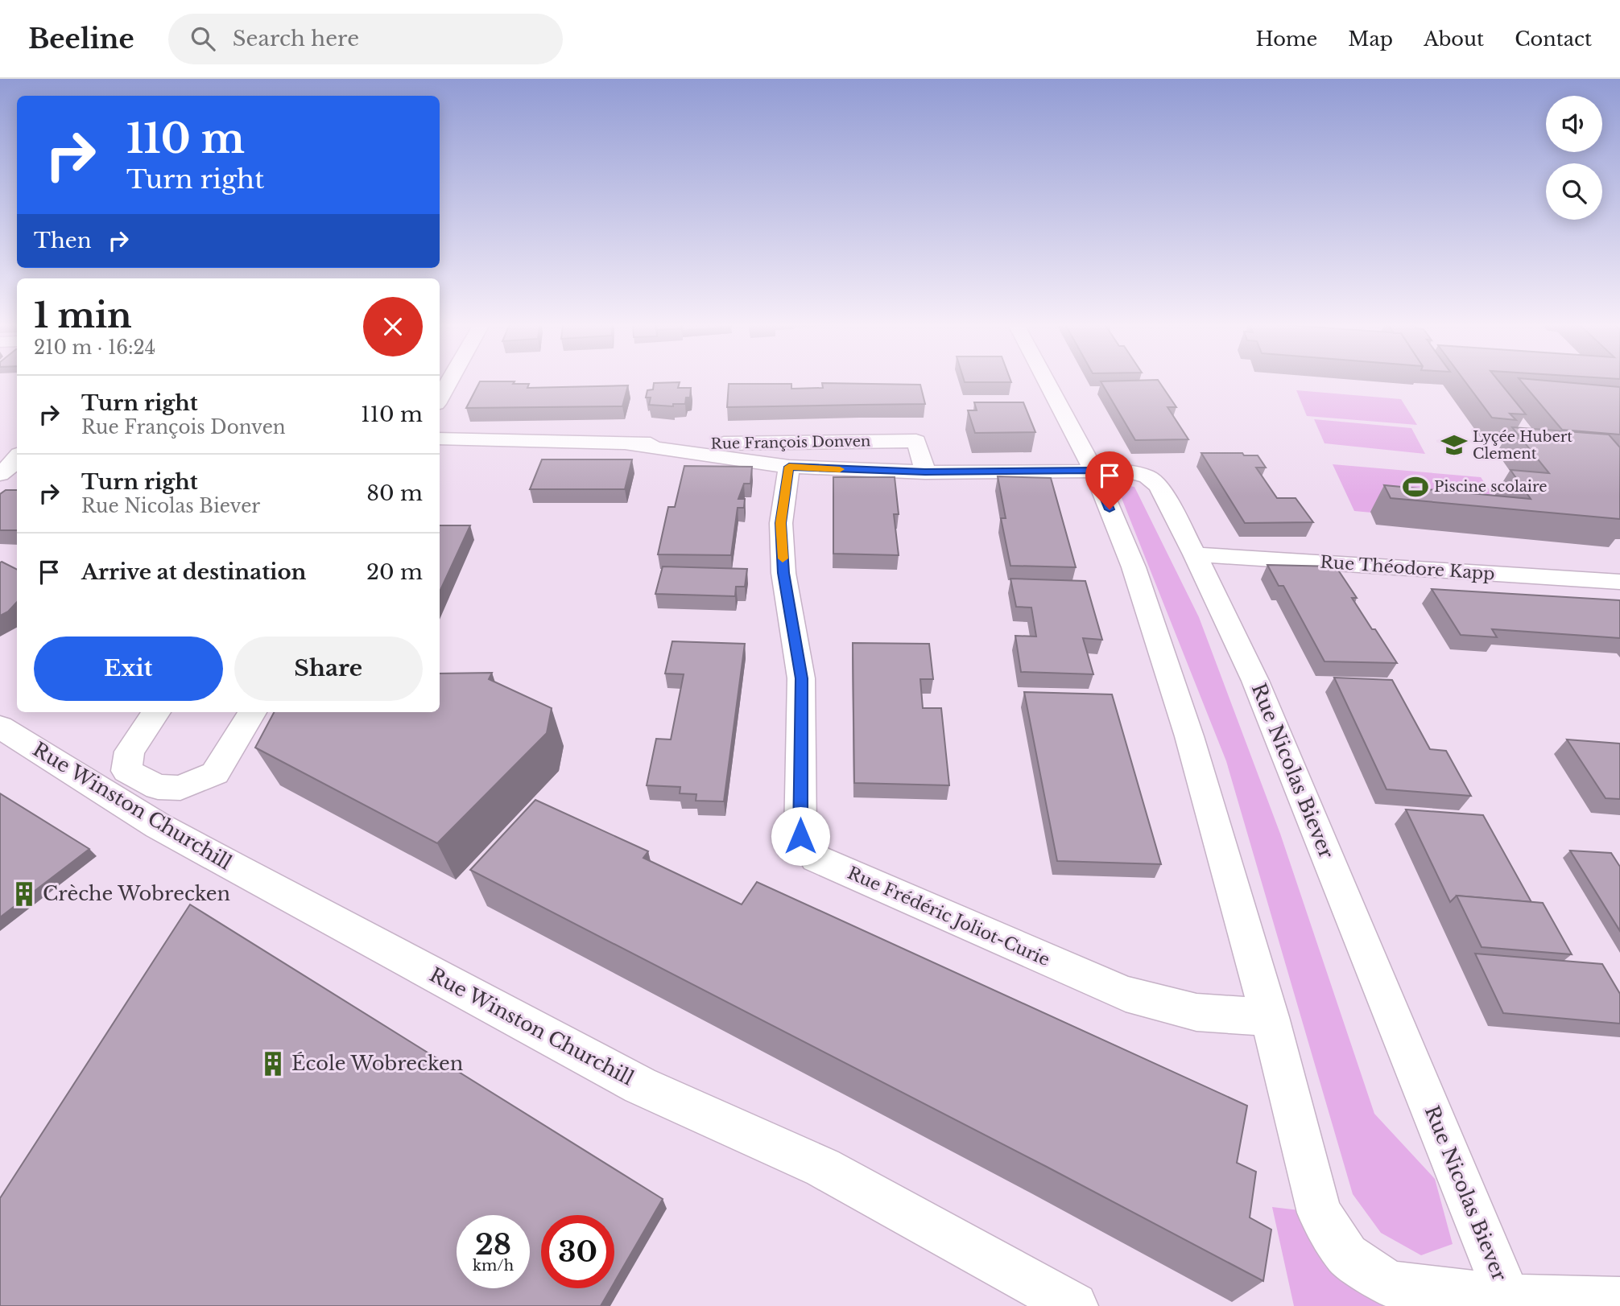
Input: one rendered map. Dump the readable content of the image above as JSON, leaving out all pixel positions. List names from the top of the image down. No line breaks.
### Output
{"streets":{"street":["Rue François Donven","Rue Théodore Kapp","Rue Nicolas Biever","Rue Winston Churchill","Rue Frédéric Joliot-Curie"]},"crossings":[["Rue François Donven","Rue Nicolas Biever"],["Rue François Donven","Rue Frédéric Joliot-Curie"],["Rue Théodore Kapp","Rue Nicolas Biever"],["Rue Nicolas Biever","Rue Frédéric Joliot-Curie"]],"places":{"school or university":["Lyçée Hubert Clement"],"sports":["Piscine scolaire"],"building":["Crèche Wobrecken","École Wobrecken"]},"page":{"header":"Beeline","search":"Search here","nav":["Home","Map","About","Contact"],"turn":["110 m","Turn right"],"then":"Then","heading":["1 min","210 m · 16:24"],"list":[{"name":"Turn right","note":"Rue François Donven","value":"110 m"},{"name":"Turn right","note":"Rue Nicolas Biever","value":"80 m"},{"name":"Arrive at destination","value":"20 m"}],"buttons":["Exit","Share"],"speed":"28 km/h","limit":"30"}}
